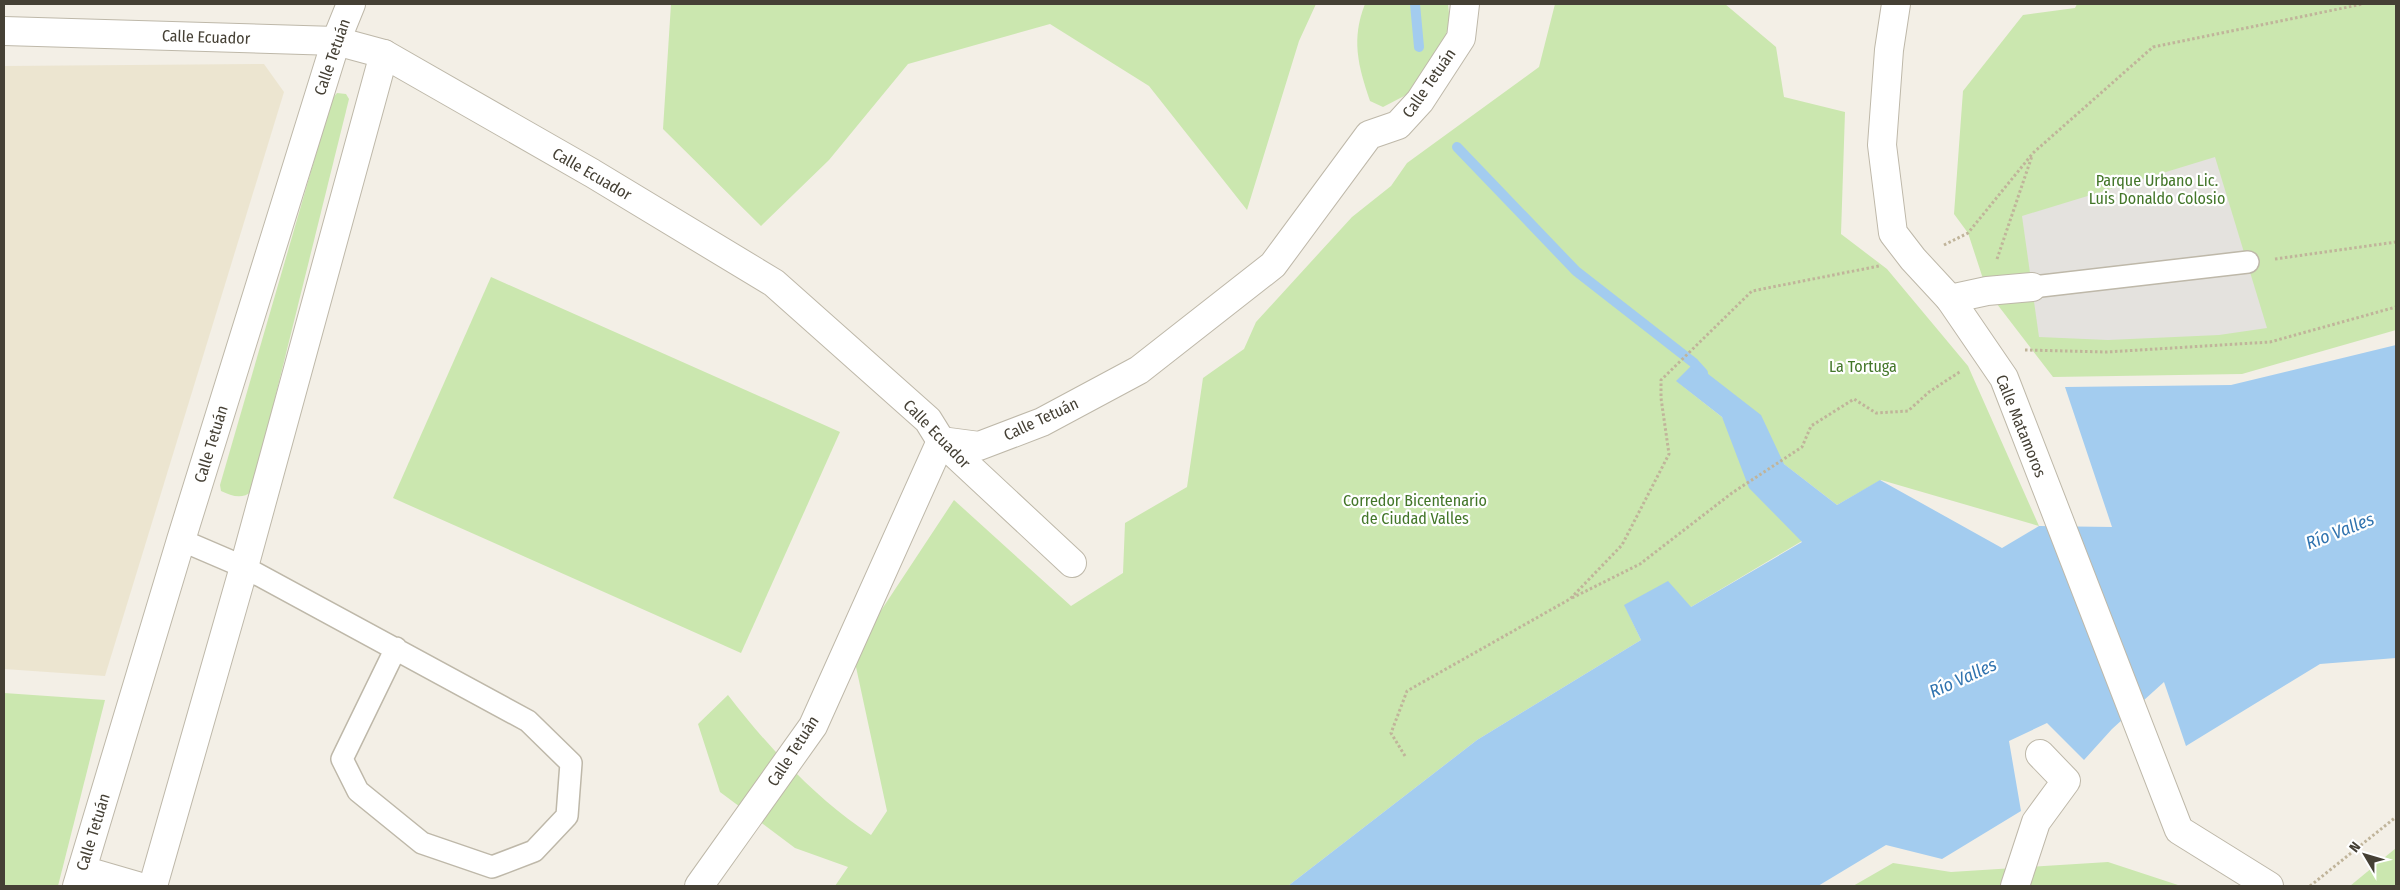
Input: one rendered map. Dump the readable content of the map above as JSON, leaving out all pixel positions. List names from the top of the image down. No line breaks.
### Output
{"streets":{"street":["Calle Ecuador","Calle Tetuán","Calle Matamoros"]},"crossings":[["Calle Ecuador","Calle Tetuán"]],"water":["Río Valles"],"parks":["Parque Urbano Lic. Luis Donaldo Colosio","La Tortuga","Corredor Bicentenario de Ciudad Valles"],"north":"top left"}
